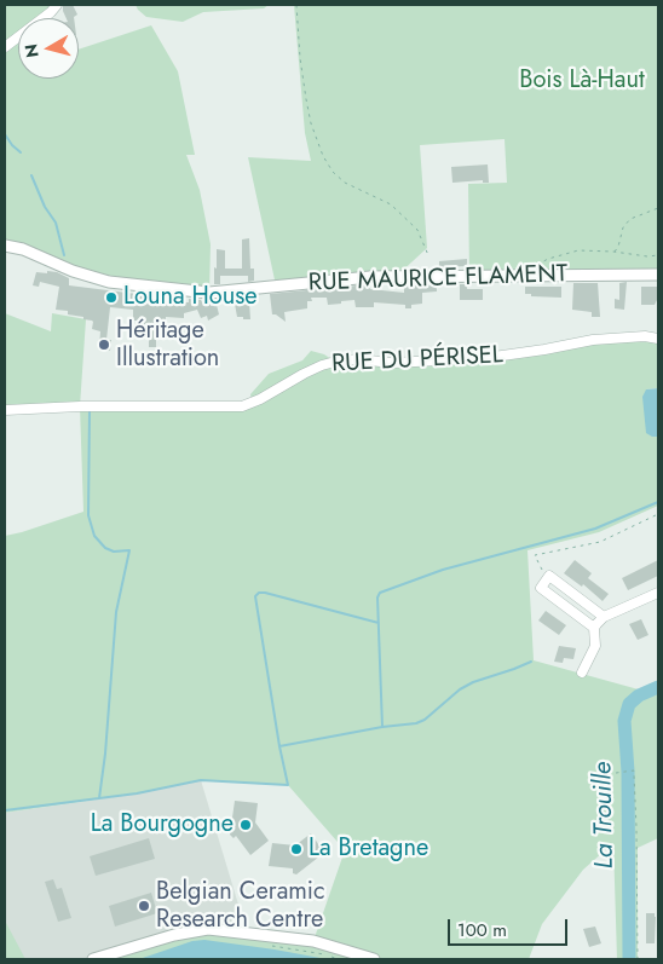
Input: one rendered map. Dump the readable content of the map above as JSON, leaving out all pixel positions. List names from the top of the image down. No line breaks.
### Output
{"streets":{"street":["RUE MAURICE FLAMENT","RUE DU PÉRISEL"]},"water":["La Trouille"],"parks":["Bois Là-Haut"],"places":["Louna House","Héritage Illustration","La Bourgogne","La Bretagne","Belgian Ceramic Research Centre"],"scale_bar":"100 m","north":"left"}
